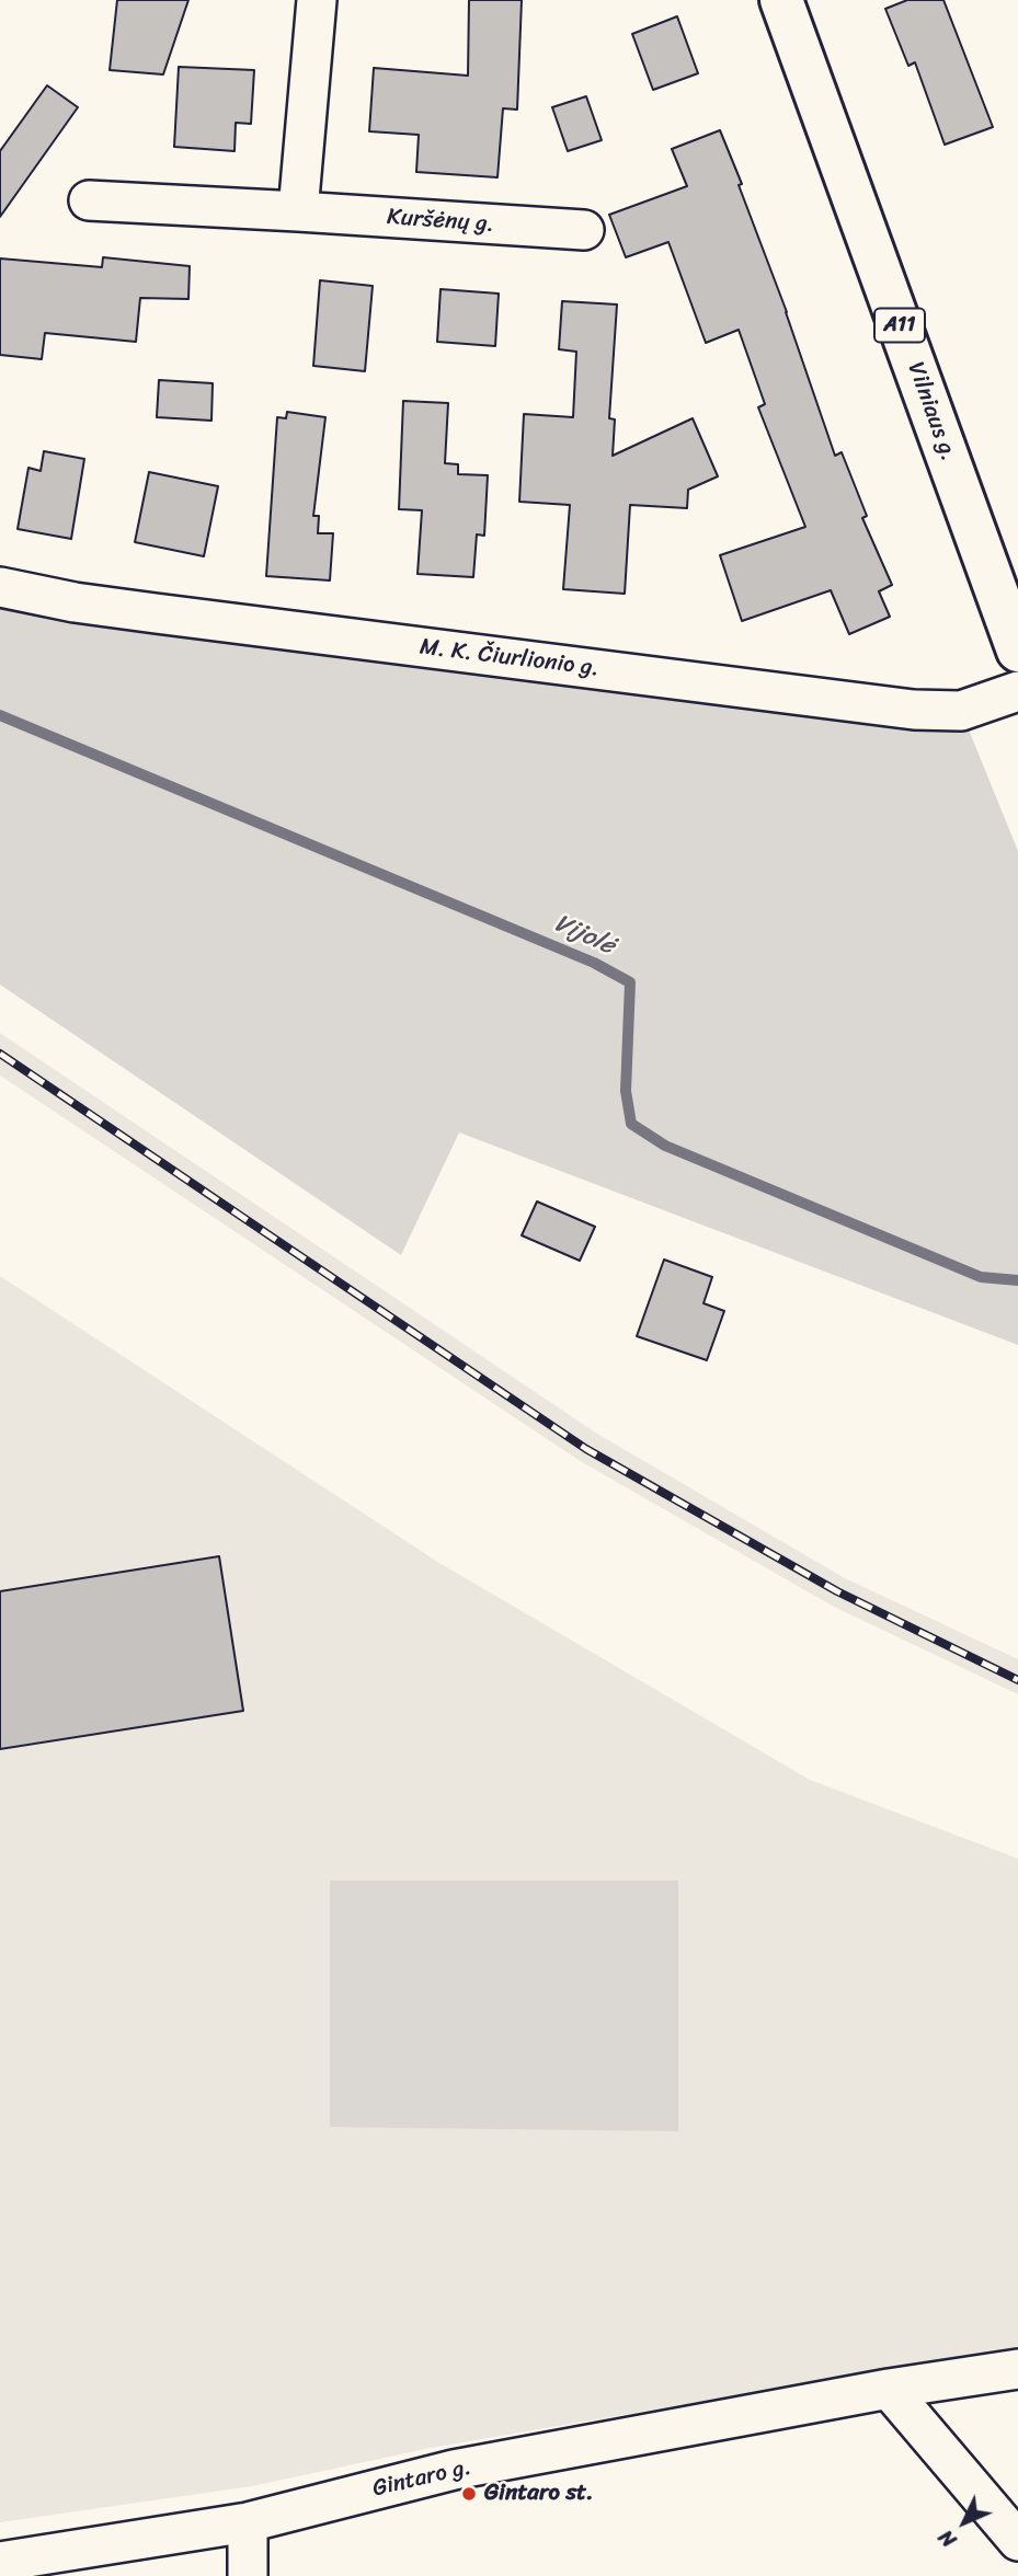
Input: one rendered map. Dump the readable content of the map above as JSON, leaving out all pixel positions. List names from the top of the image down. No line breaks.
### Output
{"streets":{"highway":["A11","Vilniaus g."],"street":["Kuršėnų g.","M. K. Čiurlionio g.","Gintaro g."]},"water":["Vijolė"],"places":["Gintaro st."],"north":"bottom left"}
